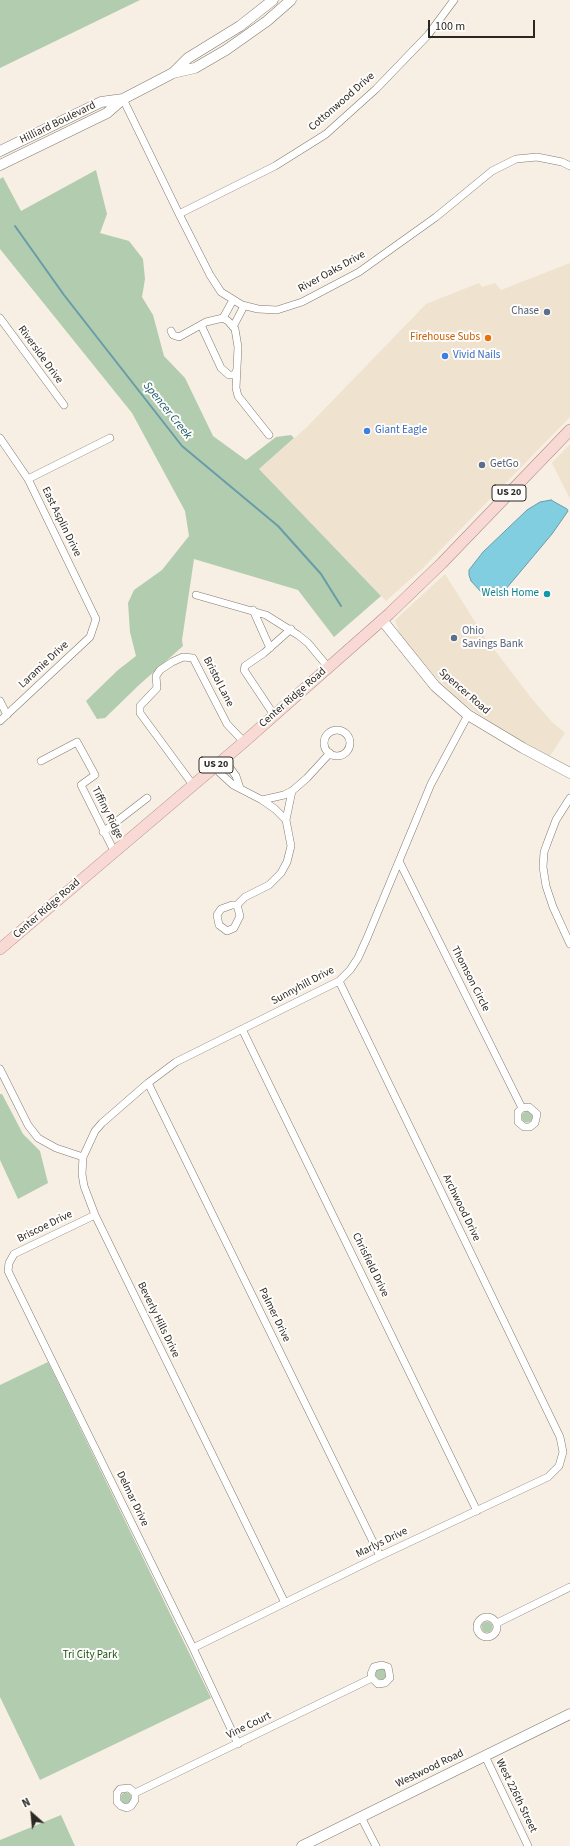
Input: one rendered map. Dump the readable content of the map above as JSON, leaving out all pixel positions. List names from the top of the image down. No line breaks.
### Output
{"streets":{"main road":["Hilliard Boulevard","US 20","Spencer Road","Center Ridge Road","Westwood Road"],"street":["Cottonwood Drive","River Oaks Drive","Riverside Drive","East Asplin Drive","Laramie Drive","Bristol Lane","Tiffiny Ridge","Thomson Circle","Sunnyhill Drive","Archwood Drive","Briscoe Drive","Chrisfield Drive","Palmer Drive","Beverly Hills Drive","Delmar Drive","Marlys Drive","Vine Court","West 226th Street"]},"crossings":[["Cottonwood Drive","River Oaks Drive"],["Hilliard Boulevard","River Oaks Drive"],["East Asplin Drive","Laramie Drive"],["Bristol Lane","Center Ridge Road"],["Spencer Road","Center Ridge Road"],["Spencer Road","Sunnyhill Drive"],["Center Ridge Road","Tiffiny Ridge"],["Thomson Circle","Sunnyhill Drive"],["Sunnyhill Drive","Archwood Drive"],["Sunnyhill Drive","Chrisfield Drive"],["Sunnyhill Drive","Palmer Drive"],["Sunnyhill Drive","Beverly Hills Drive"],["Archwood Drive","Marlys Drive"],["Briscoe Drive","Beverly Hills Drive"],["Briscoe Drive","Delmar Drive"],["Chrisfield Drive","Marlys Drive"],["Palmer Drive","Marlys Drive"],["Beverly Hills Drive","Marlys Drive"],["Delmar Drive","Marlys Drive"],["Delmar Drive","Vine Court"],["Westwood Road","West 226th Street"]],"water":["Spencer Creek"],"parks":["Tri City Park"],"places":["Chase","Firehouse Subs","Vivid Nails","Giant Eagle","GetGo","Welsh Home","Ohio Savings Bank"],"scale_bar":"100 m","north":"top left"}
